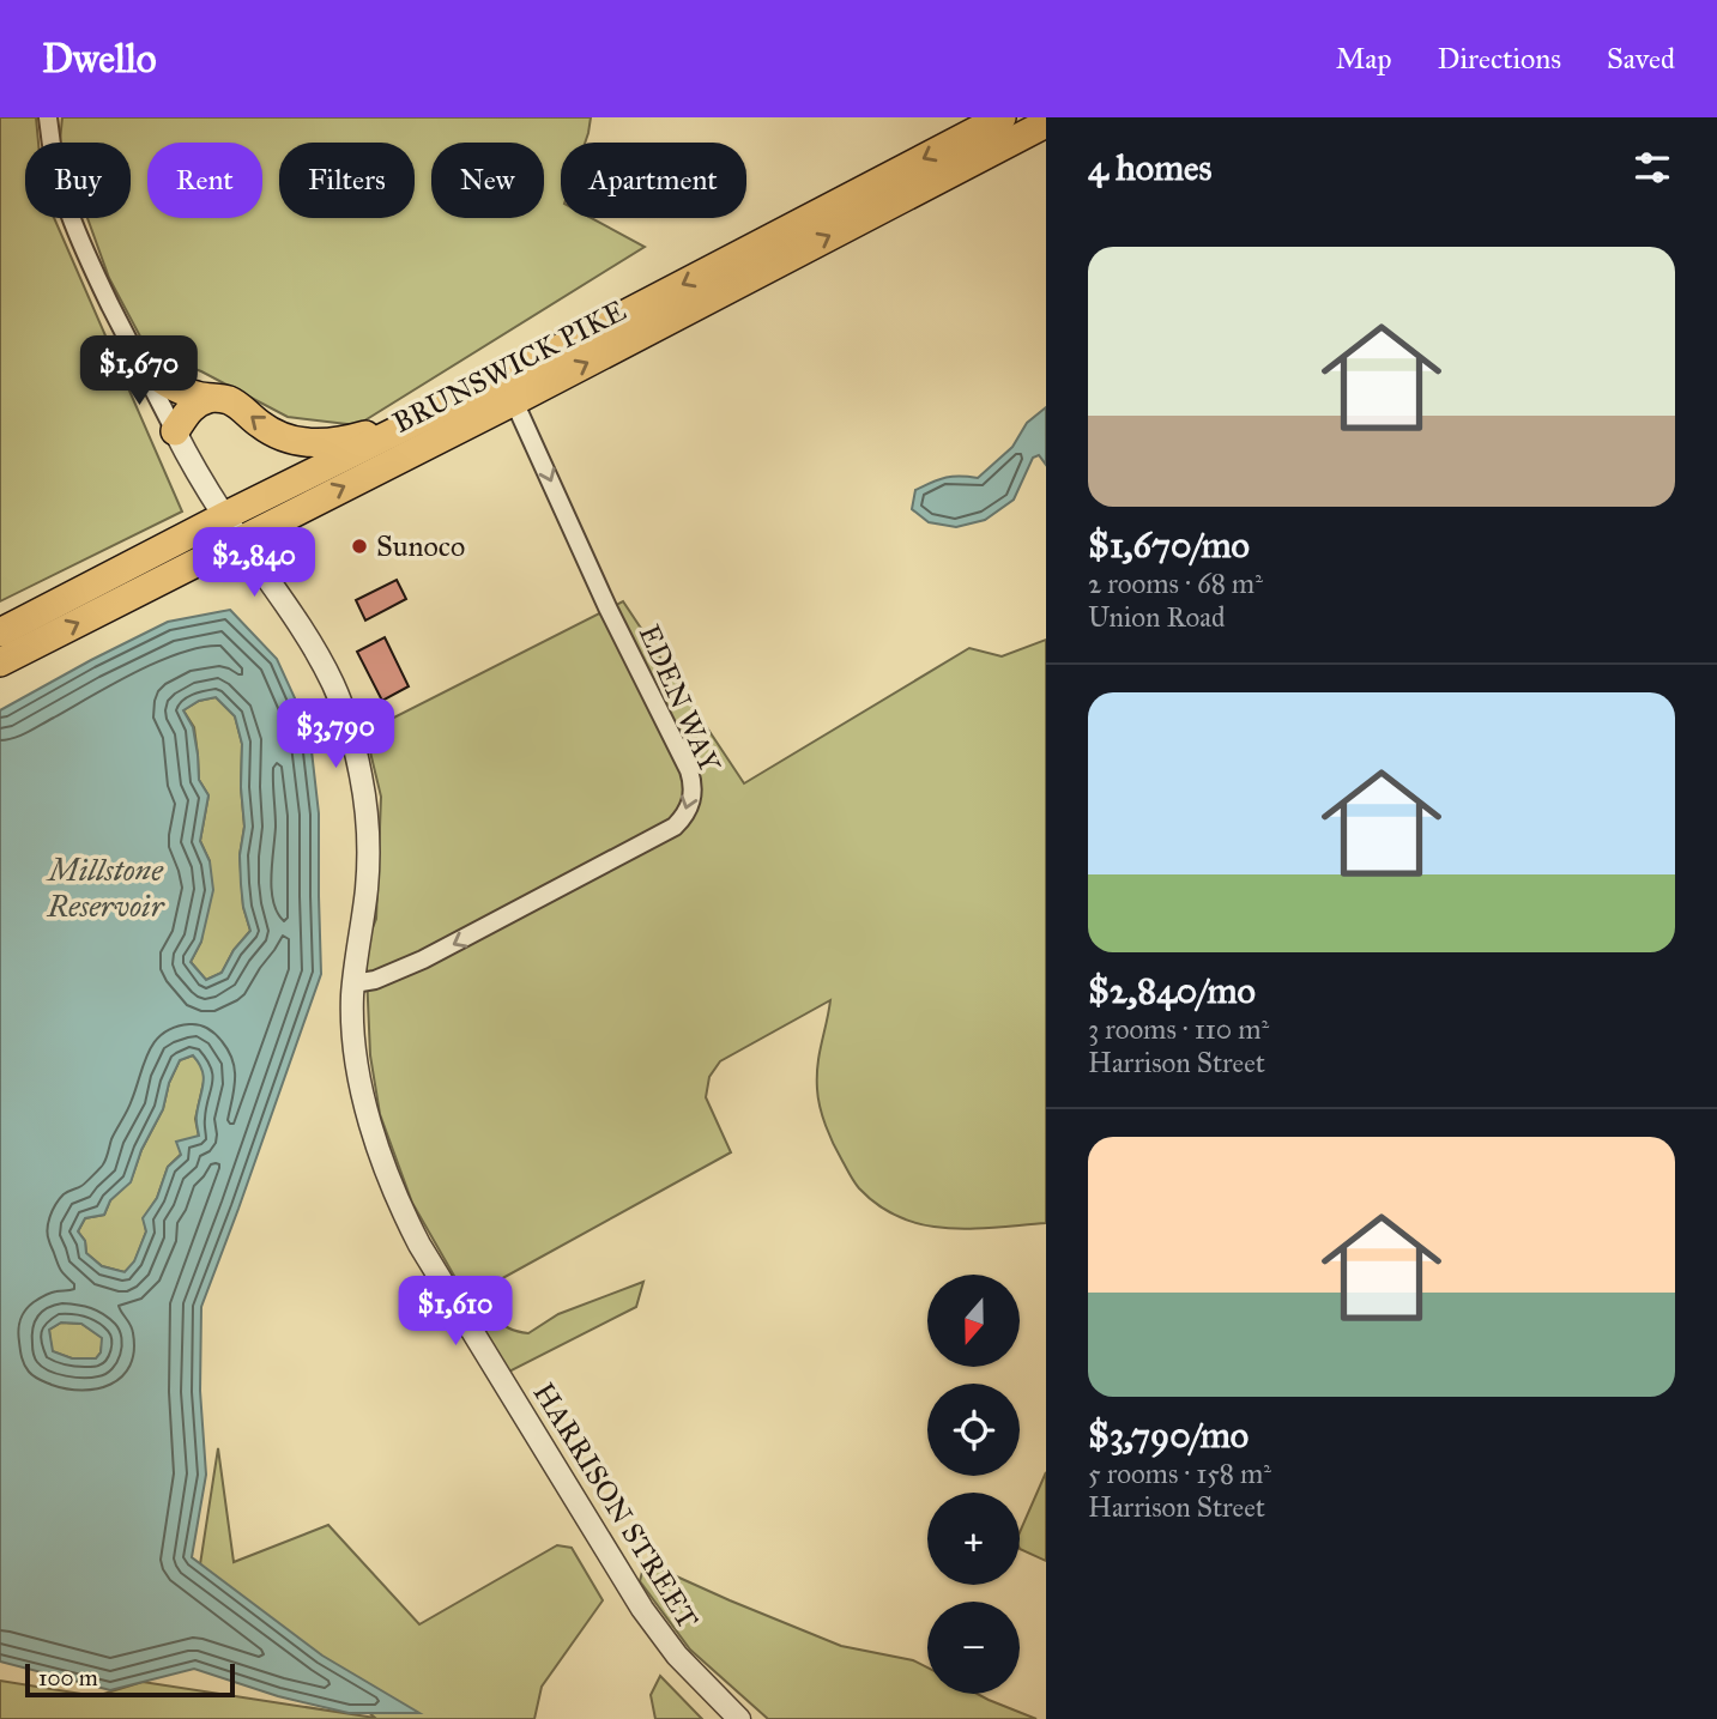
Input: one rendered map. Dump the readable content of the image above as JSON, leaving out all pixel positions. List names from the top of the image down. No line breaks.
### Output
{"streets":{"highway":["BRUNSWICK PIKE"],"street":["EDEN WAY","HARRISON STREET"]},"crossings":[["BRUNSWICK PIKE","EDEN WAY"],["BRUNSWICK PIKE","HARRISON STREET"],["EDEN WAY","HARRISON STREET"]],"water":["Millstone Reservoir"],"places":["Sunoco"],"scale_bar":"100 m","north":"bottom","page":{"header":"Dwello","nav":["Map","Directions","Saved"],"heading":"4 homes","chip":["Buy","Rent","Filters","New","Apartment"],"list":[{"name":"$1,670/mo","note":"2 rooms · 68 m² · Union Road"},{"name":"$2,840/mo","note":"3 rooms · 110 m² · Harrison Street"},{"name":"$3,790/mo","note":"5 rooms · 158 m² · Harrison Street"}],"price":["$1,670","$2,840","$3,790","$1,610"],"map_buttons":["+","−"],"scale":"100 m"}}
